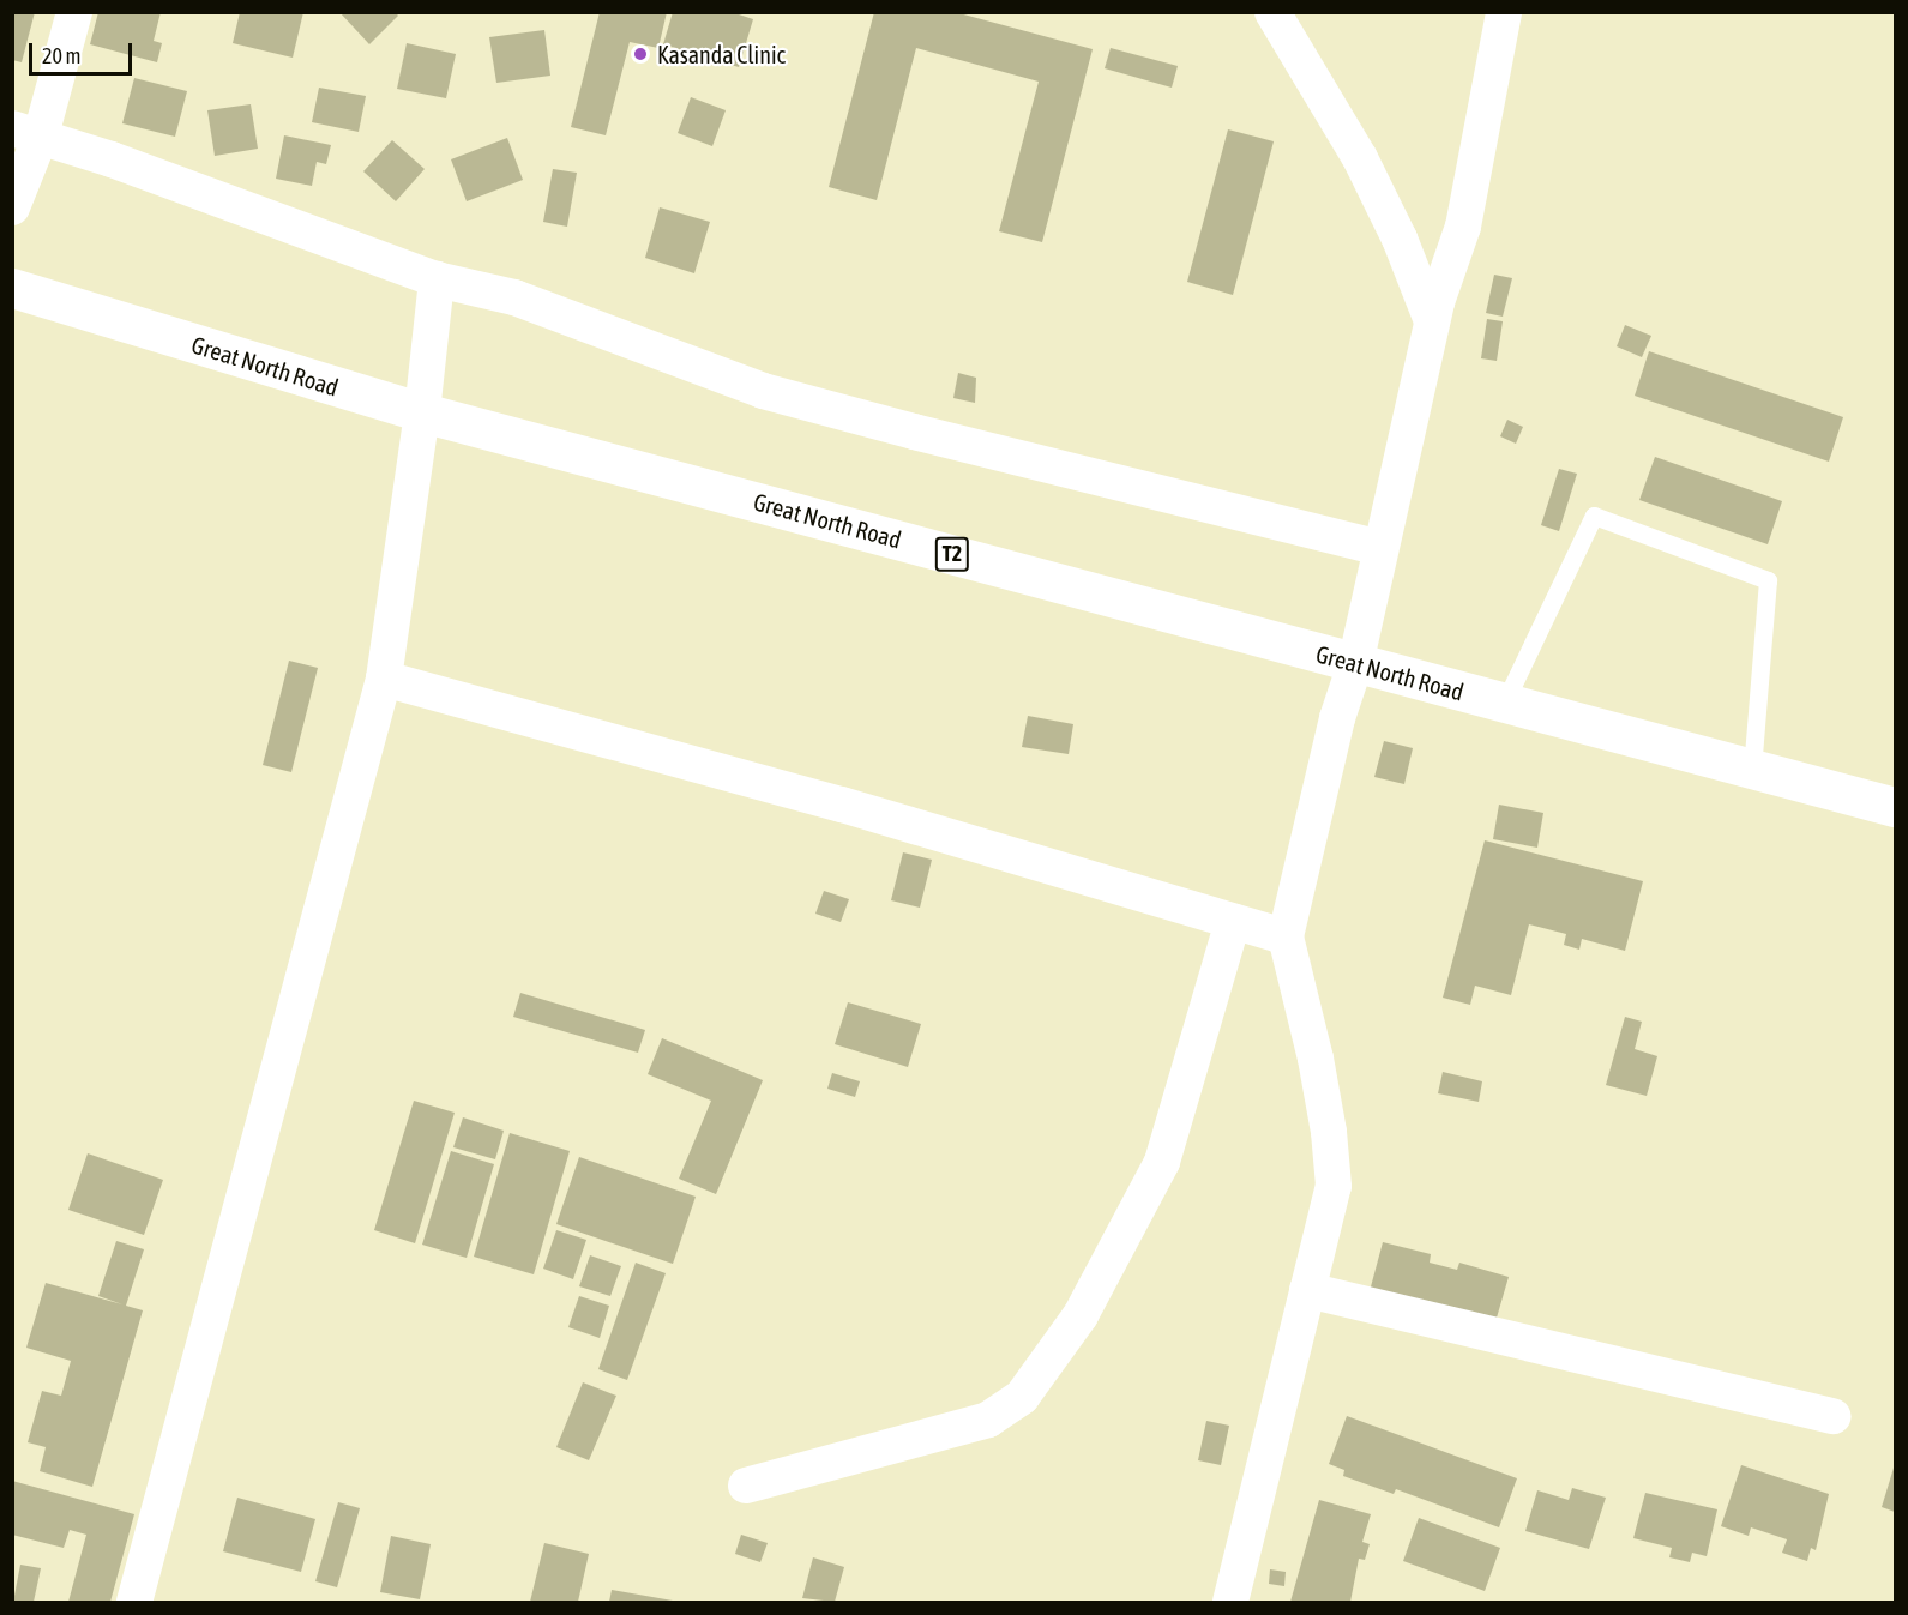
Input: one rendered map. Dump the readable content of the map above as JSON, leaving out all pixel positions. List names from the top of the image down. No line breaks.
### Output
{"streets":{"highway":["Great North Road","T2"]},"places":["Kasanda Clinic"],"scale_bar":"20 m"}
